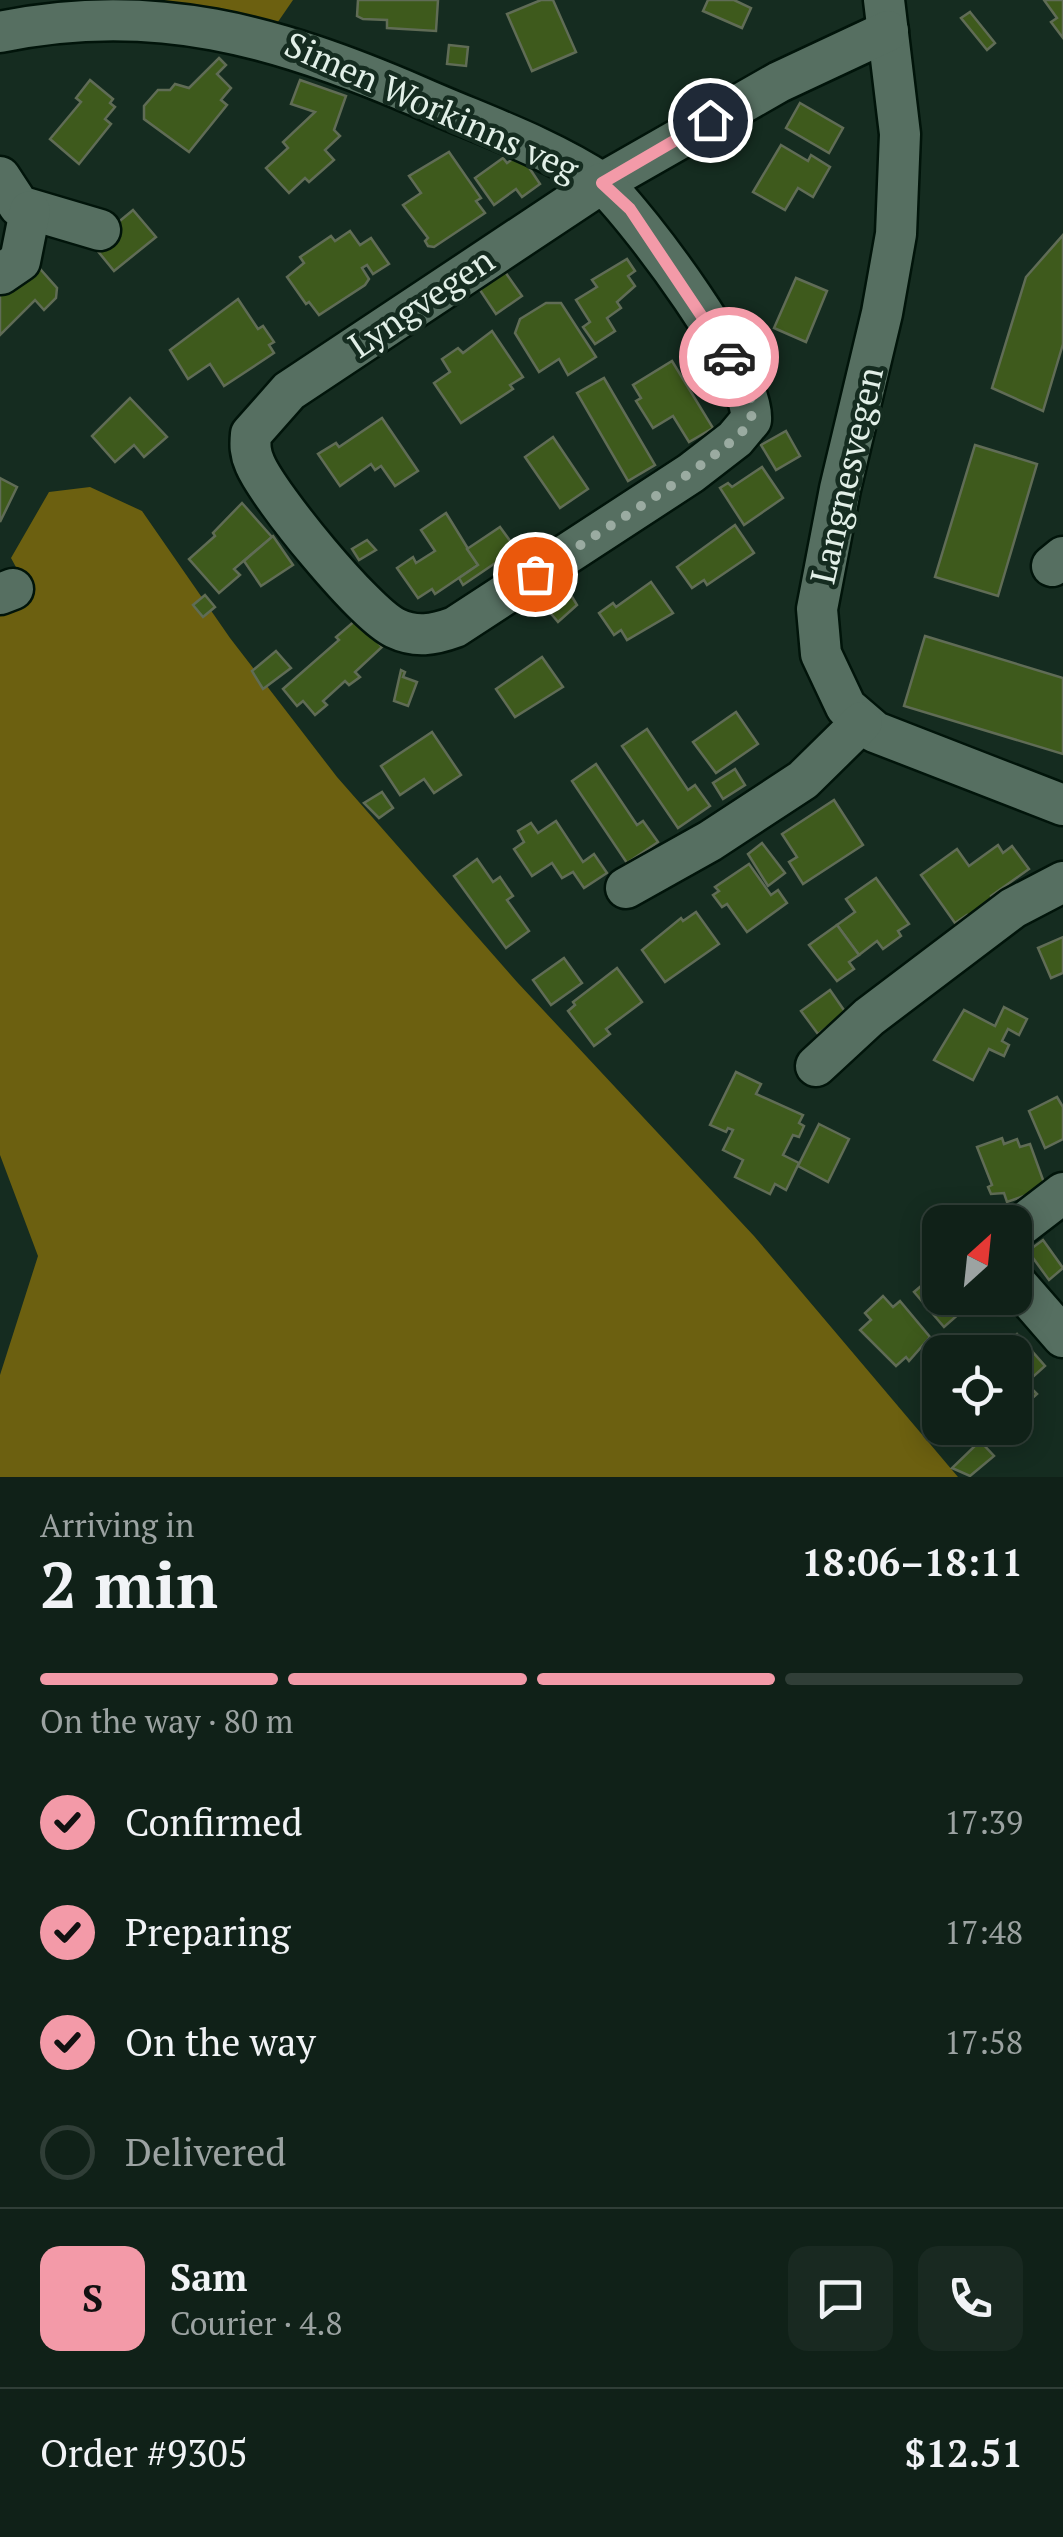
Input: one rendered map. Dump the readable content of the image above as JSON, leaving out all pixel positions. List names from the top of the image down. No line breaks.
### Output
{"streets":{"street":["Simen Workinns veg","Lyngvegen","Langnesvegen"]},"crossings":[["Simen Workinns veg","Lyngvegen"],["Simen Workinns veg","Langnesvegen"]],"north":"top right","page":{"heading":["2 min","Arriving in","18:06–18:11"],"panel":["Sam","Courier · 4.8","Order #9305","$12.51"],"bar":"On the way · 80 m","list":[["Confirmed","17:39"],["Preparing","17:48"],["On the way","17:58"],"Delivered"],"round":"S"}}
